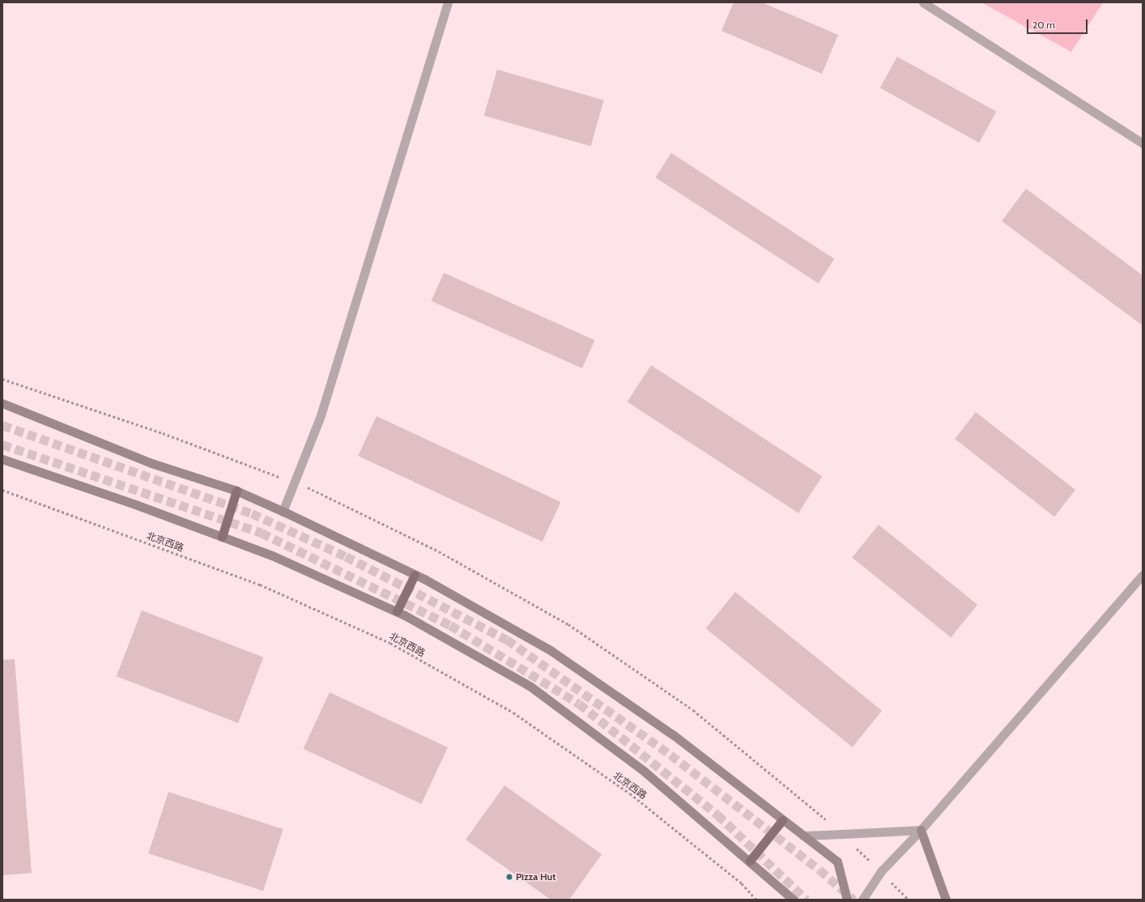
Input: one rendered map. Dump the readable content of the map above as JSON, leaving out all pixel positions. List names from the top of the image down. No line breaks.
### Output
{"streets":{"path":["北京西路"]},"places":["Pizza Hut"],"scale_bar":"20 m"}
